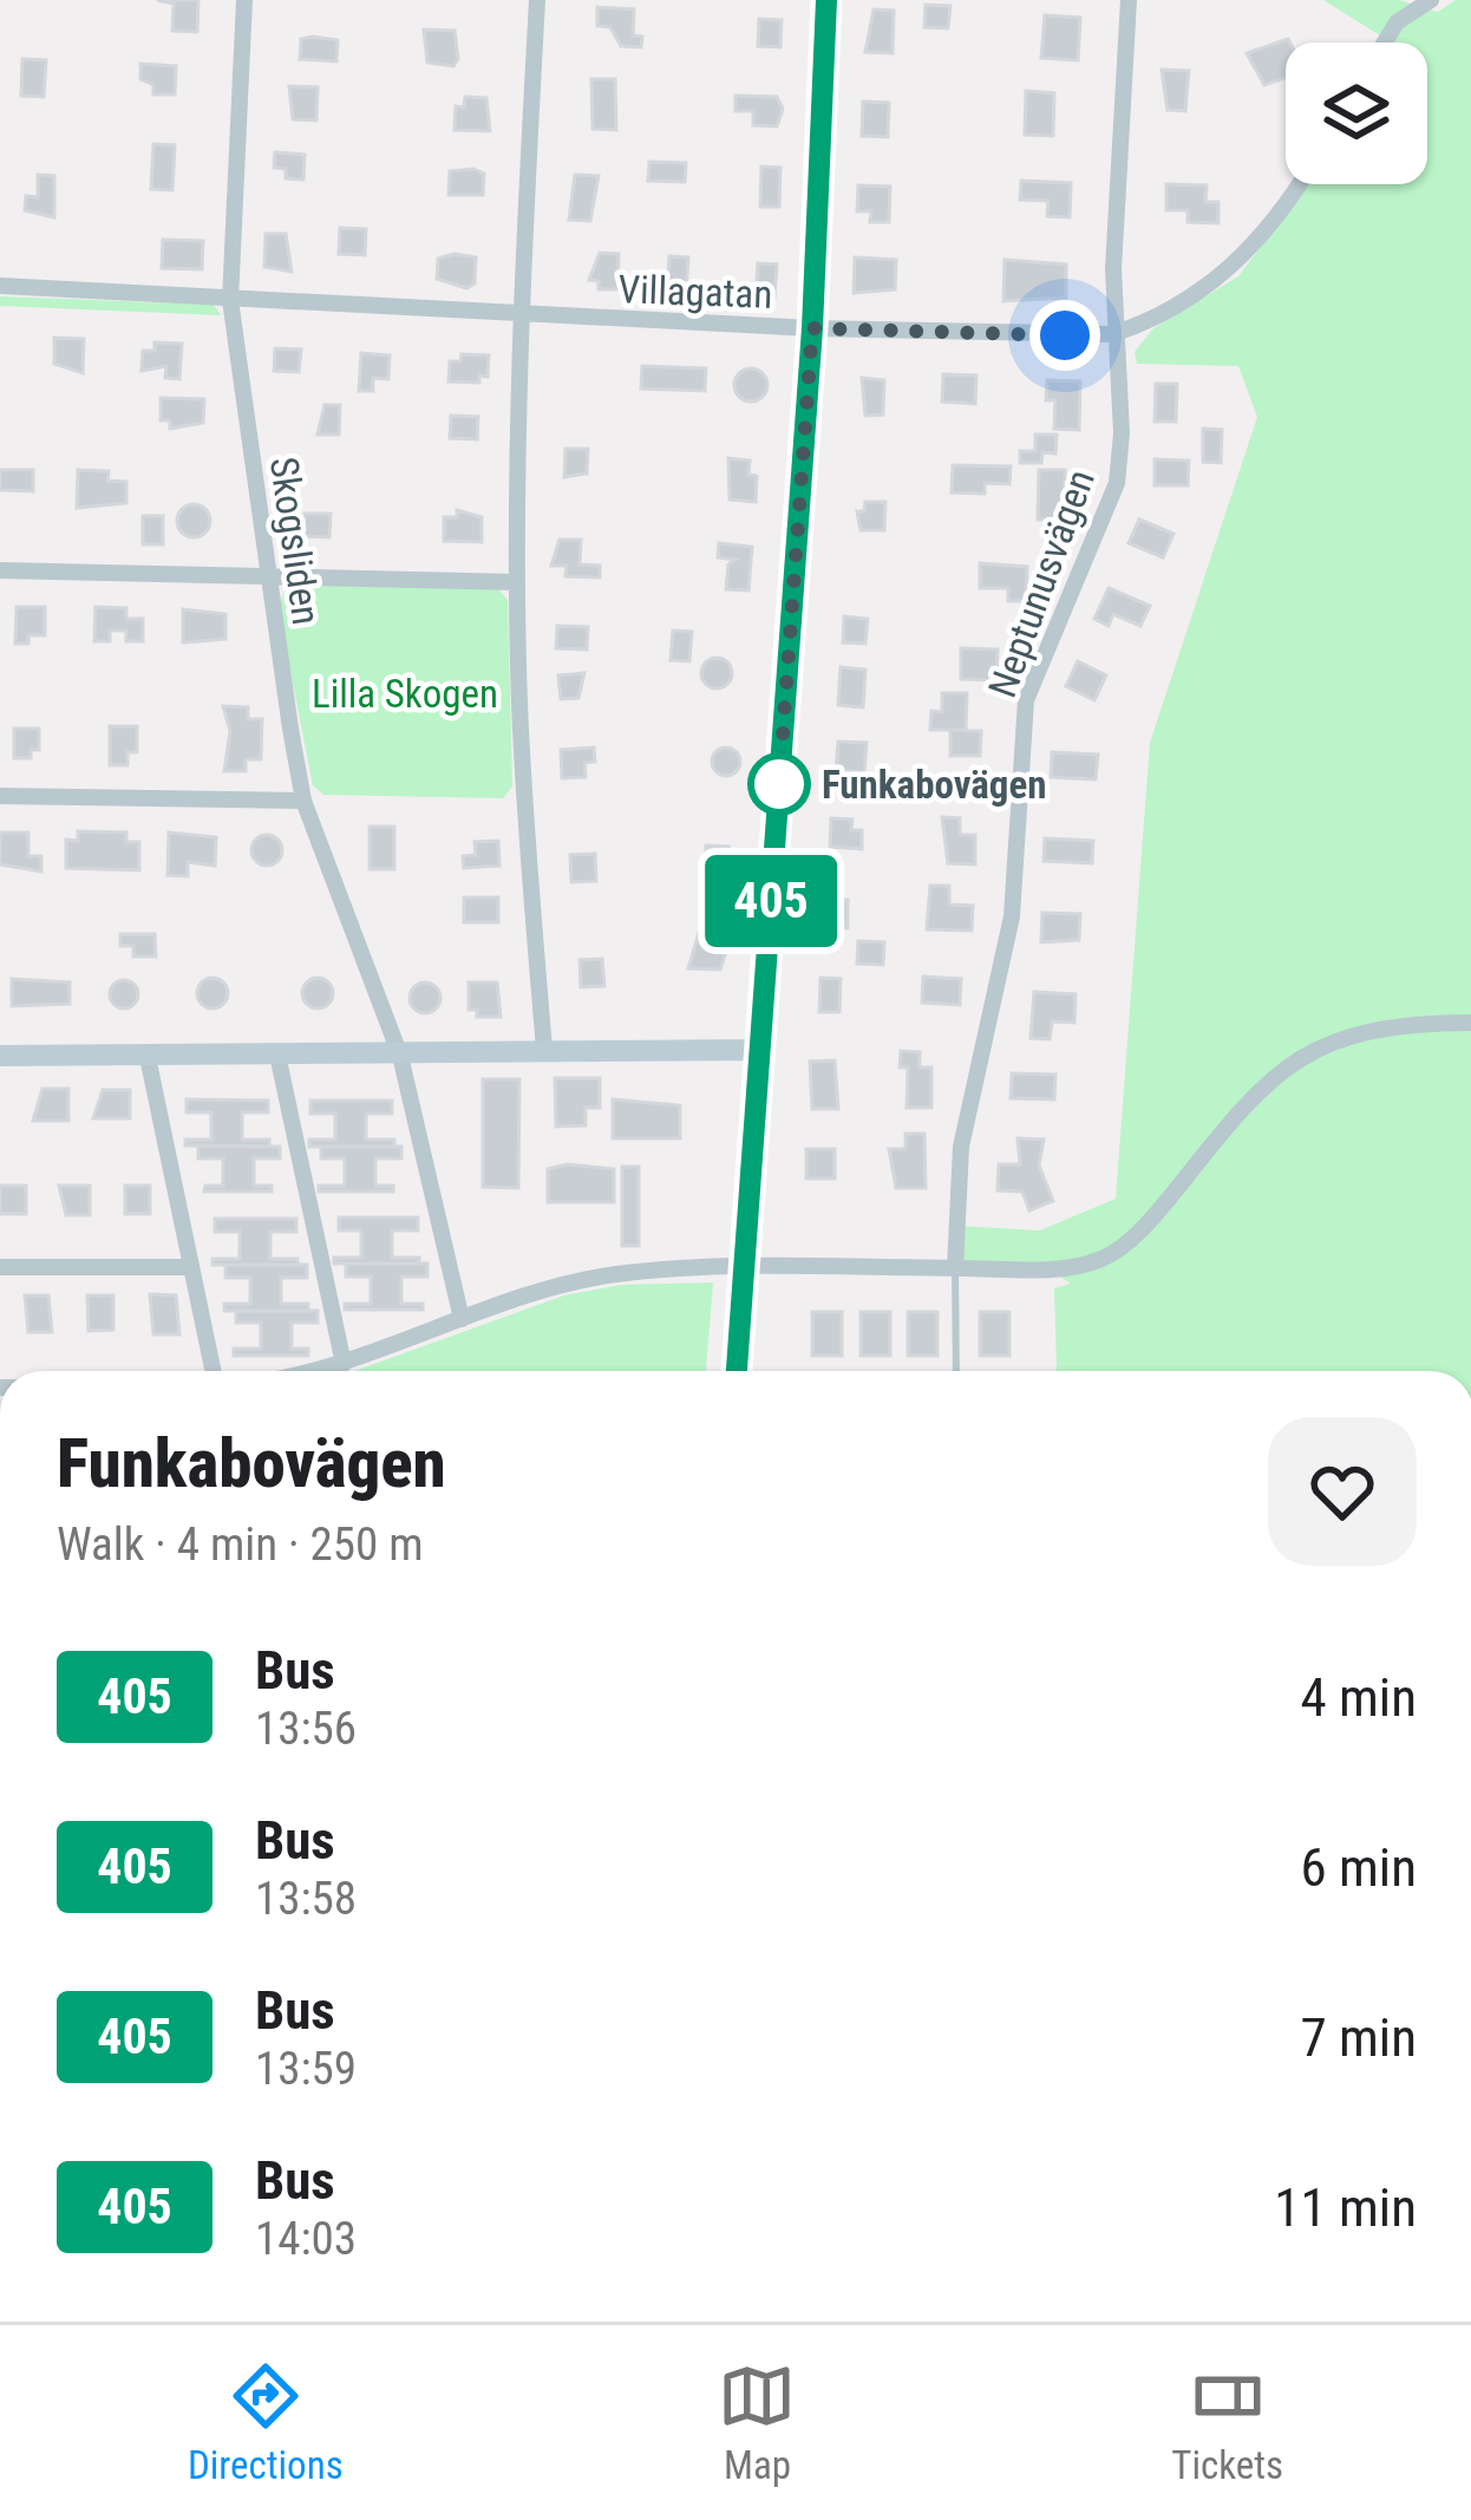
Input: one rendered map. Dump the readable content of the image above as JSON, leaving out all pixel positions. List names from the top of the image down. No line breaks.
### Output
{"streets":{"street":["Villagatan","Skogsliden","Neptunusvägen"]},"crossings":[["Villagatan","Skogsliden"],["Villagatan","Neptunusvägen"]],"parks":["Lilla Skogen"],"places":["Funkabovägen"],"lines":["bus line 405"],"page":{"on_map":"405","heading":["Funkabovägen","Walk · 4 min · 250 m"],"list":[{"mark":"405","name":"Bus","note":"13:56","value":"4 min"},{"mark":"405","name":"Bus","note":"13:58","value":"6 min"},{"mark":"405","name":"Bus","note":"13:59","value":"7 min"},{"mark":"405","name":"Bus","note":"14:03","value":"11 min"}],"tabs":["Directions","Map","Tickets"]}}
